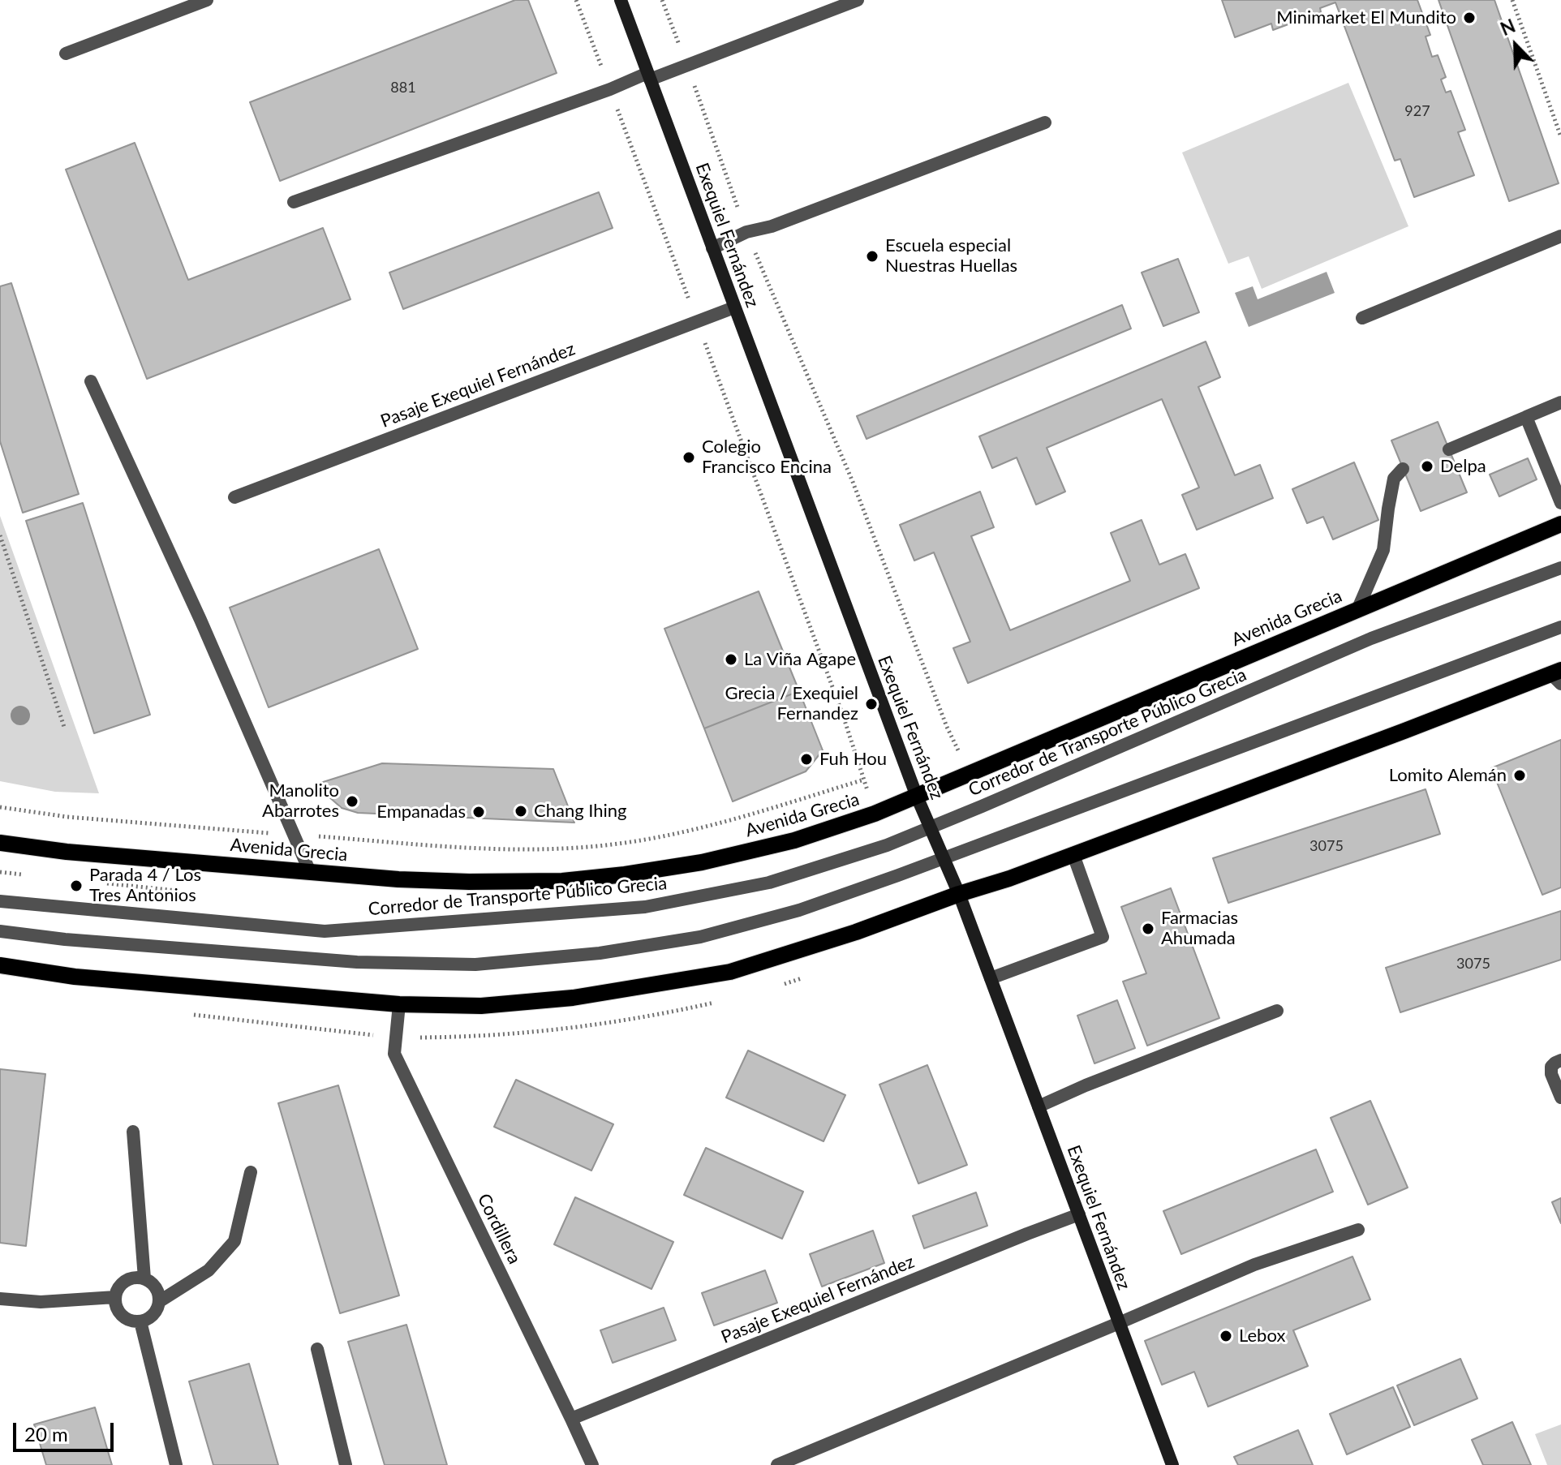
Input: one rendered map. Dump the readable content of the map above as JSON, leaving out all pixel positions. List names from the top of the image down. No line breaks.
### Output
{"streets":{"main road":["Avenida Grecia"],"street":["Exequiel Fernández","Pasaje Exequiel Fernández","Corredor de Transporte Público Grecia","Cordillera"]},"crossings":[["Exequiel Fernández","Pasaje Exequiel Fernández"],["Exequiel Fernández","Avenida Grecia"],["Exequiel Fernández","Corredor de Transporte Público Grecia"],["Pasaje Exequiel Fernández","Cordillera"]],"places":["Minimarket El Mundito","Escuela especial Nuestras Huellas","Colegio Francisco Encina","Delpa","La Viña Agape","Grecia / Exequiel Fernandez","Fuh Hou","Lomito Alemán","Manolito Abarrotes","Chang Ihing","Empanadas","Parada 4 / Los Tres Antonios","Farmacias Ahumada","Lebox"],"house_numbers":["881","927","3075","3075"],"scale_bar":"20 m","north":"top left"}
